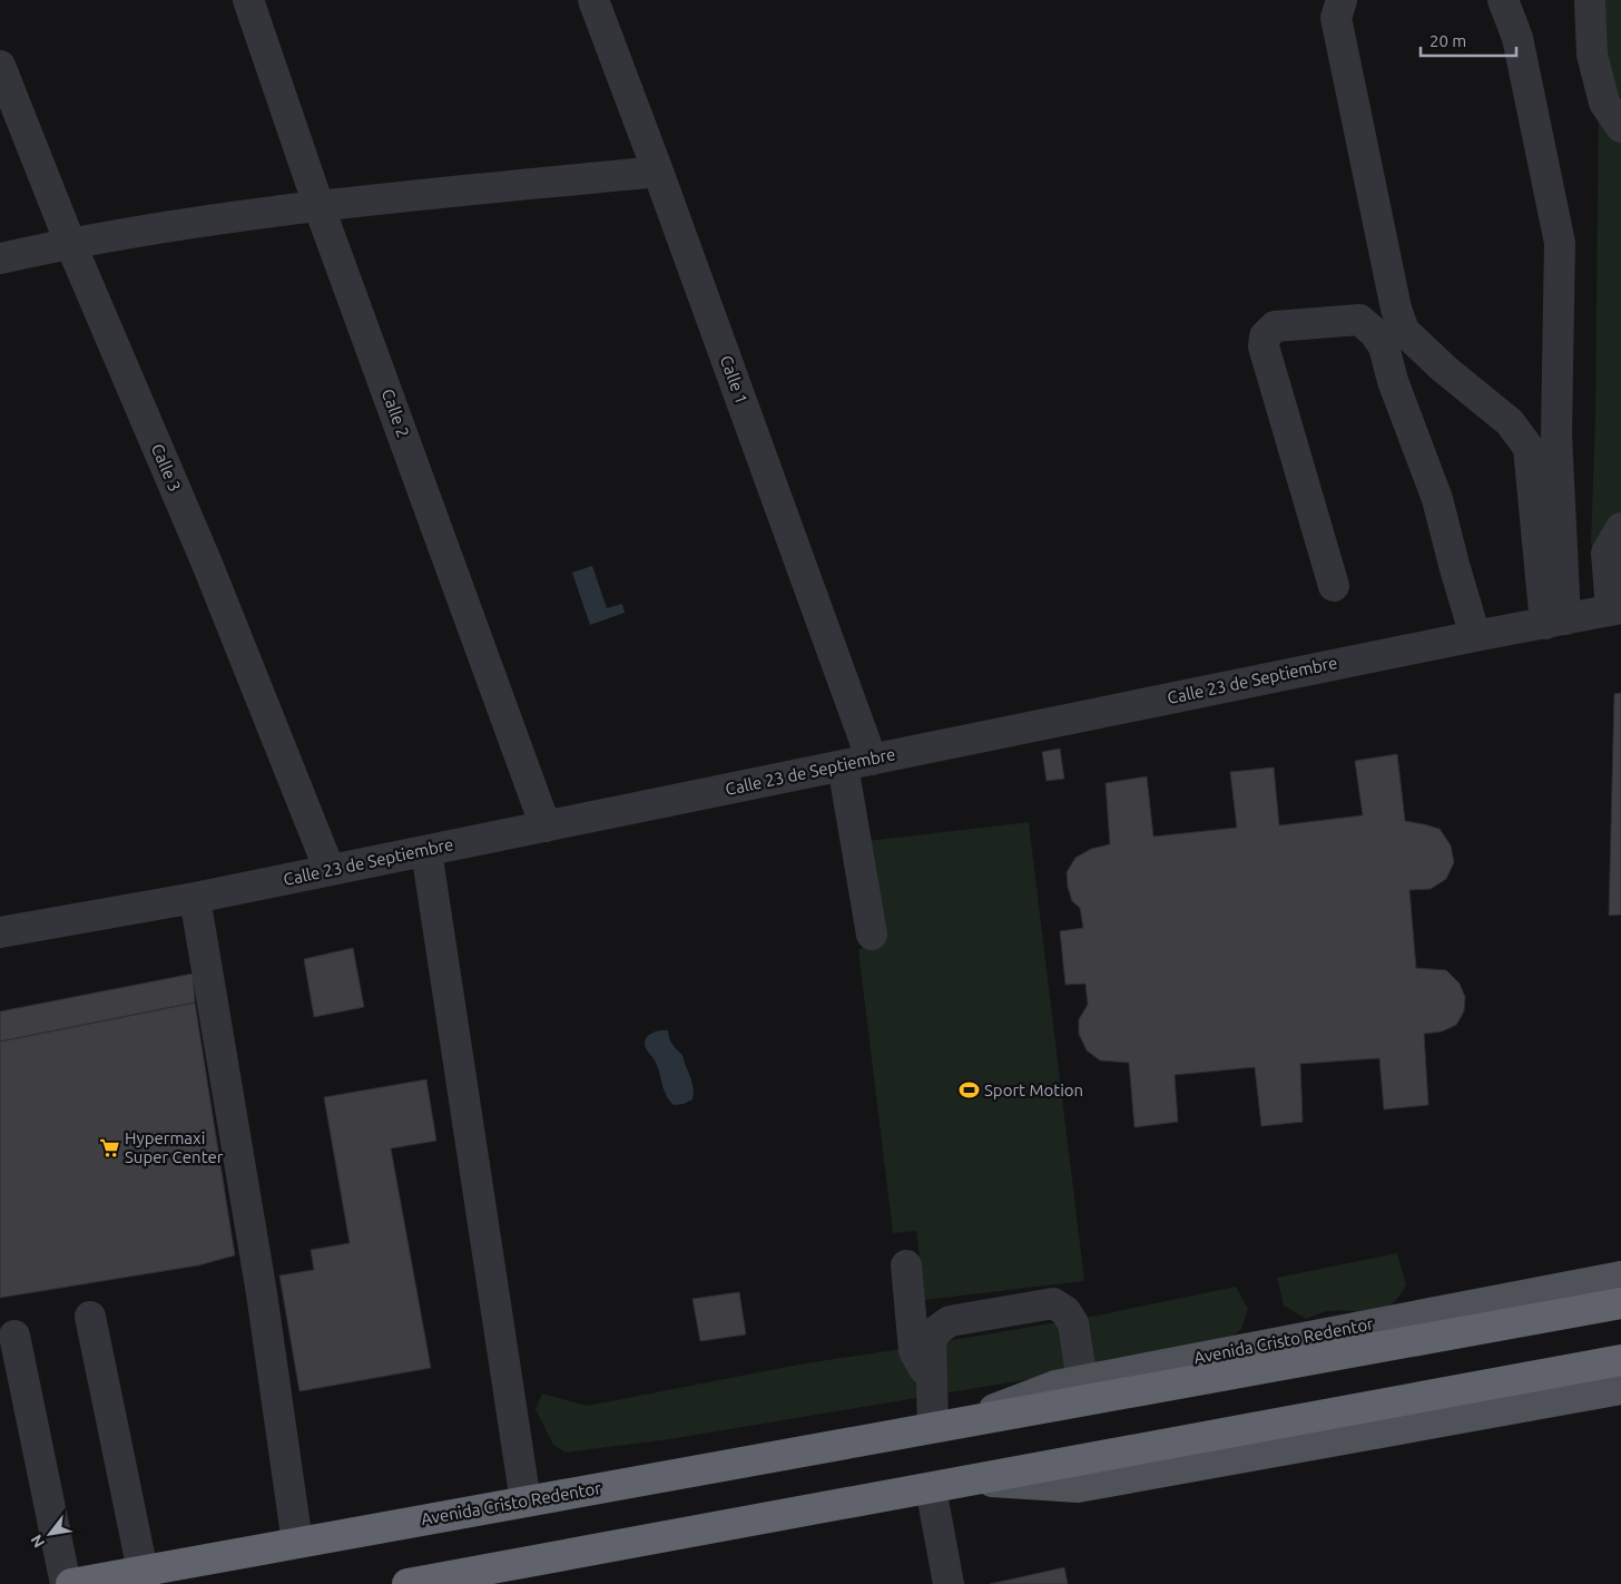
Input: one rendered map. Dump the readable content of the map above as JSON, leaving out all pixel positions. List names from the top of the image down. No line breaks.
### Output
{"streets":{"highway":["Avenida Cristo Redentor"],"street":["Calle 1","Calle 2","Calle 3","Calle 23 de Septiembre"]},"crossings":[["Calle 1","Calle 23 de Septiembre"],["Calle 2","Calle 23 de Septiembre"],["Calle 3","Calle 23 de Septiembre"]],"places":{"sports":["Sport Motion"],"supermarket":["Hypermaxi Super Center"]},"scale_bar":"20 m","north":"bottom left"}
